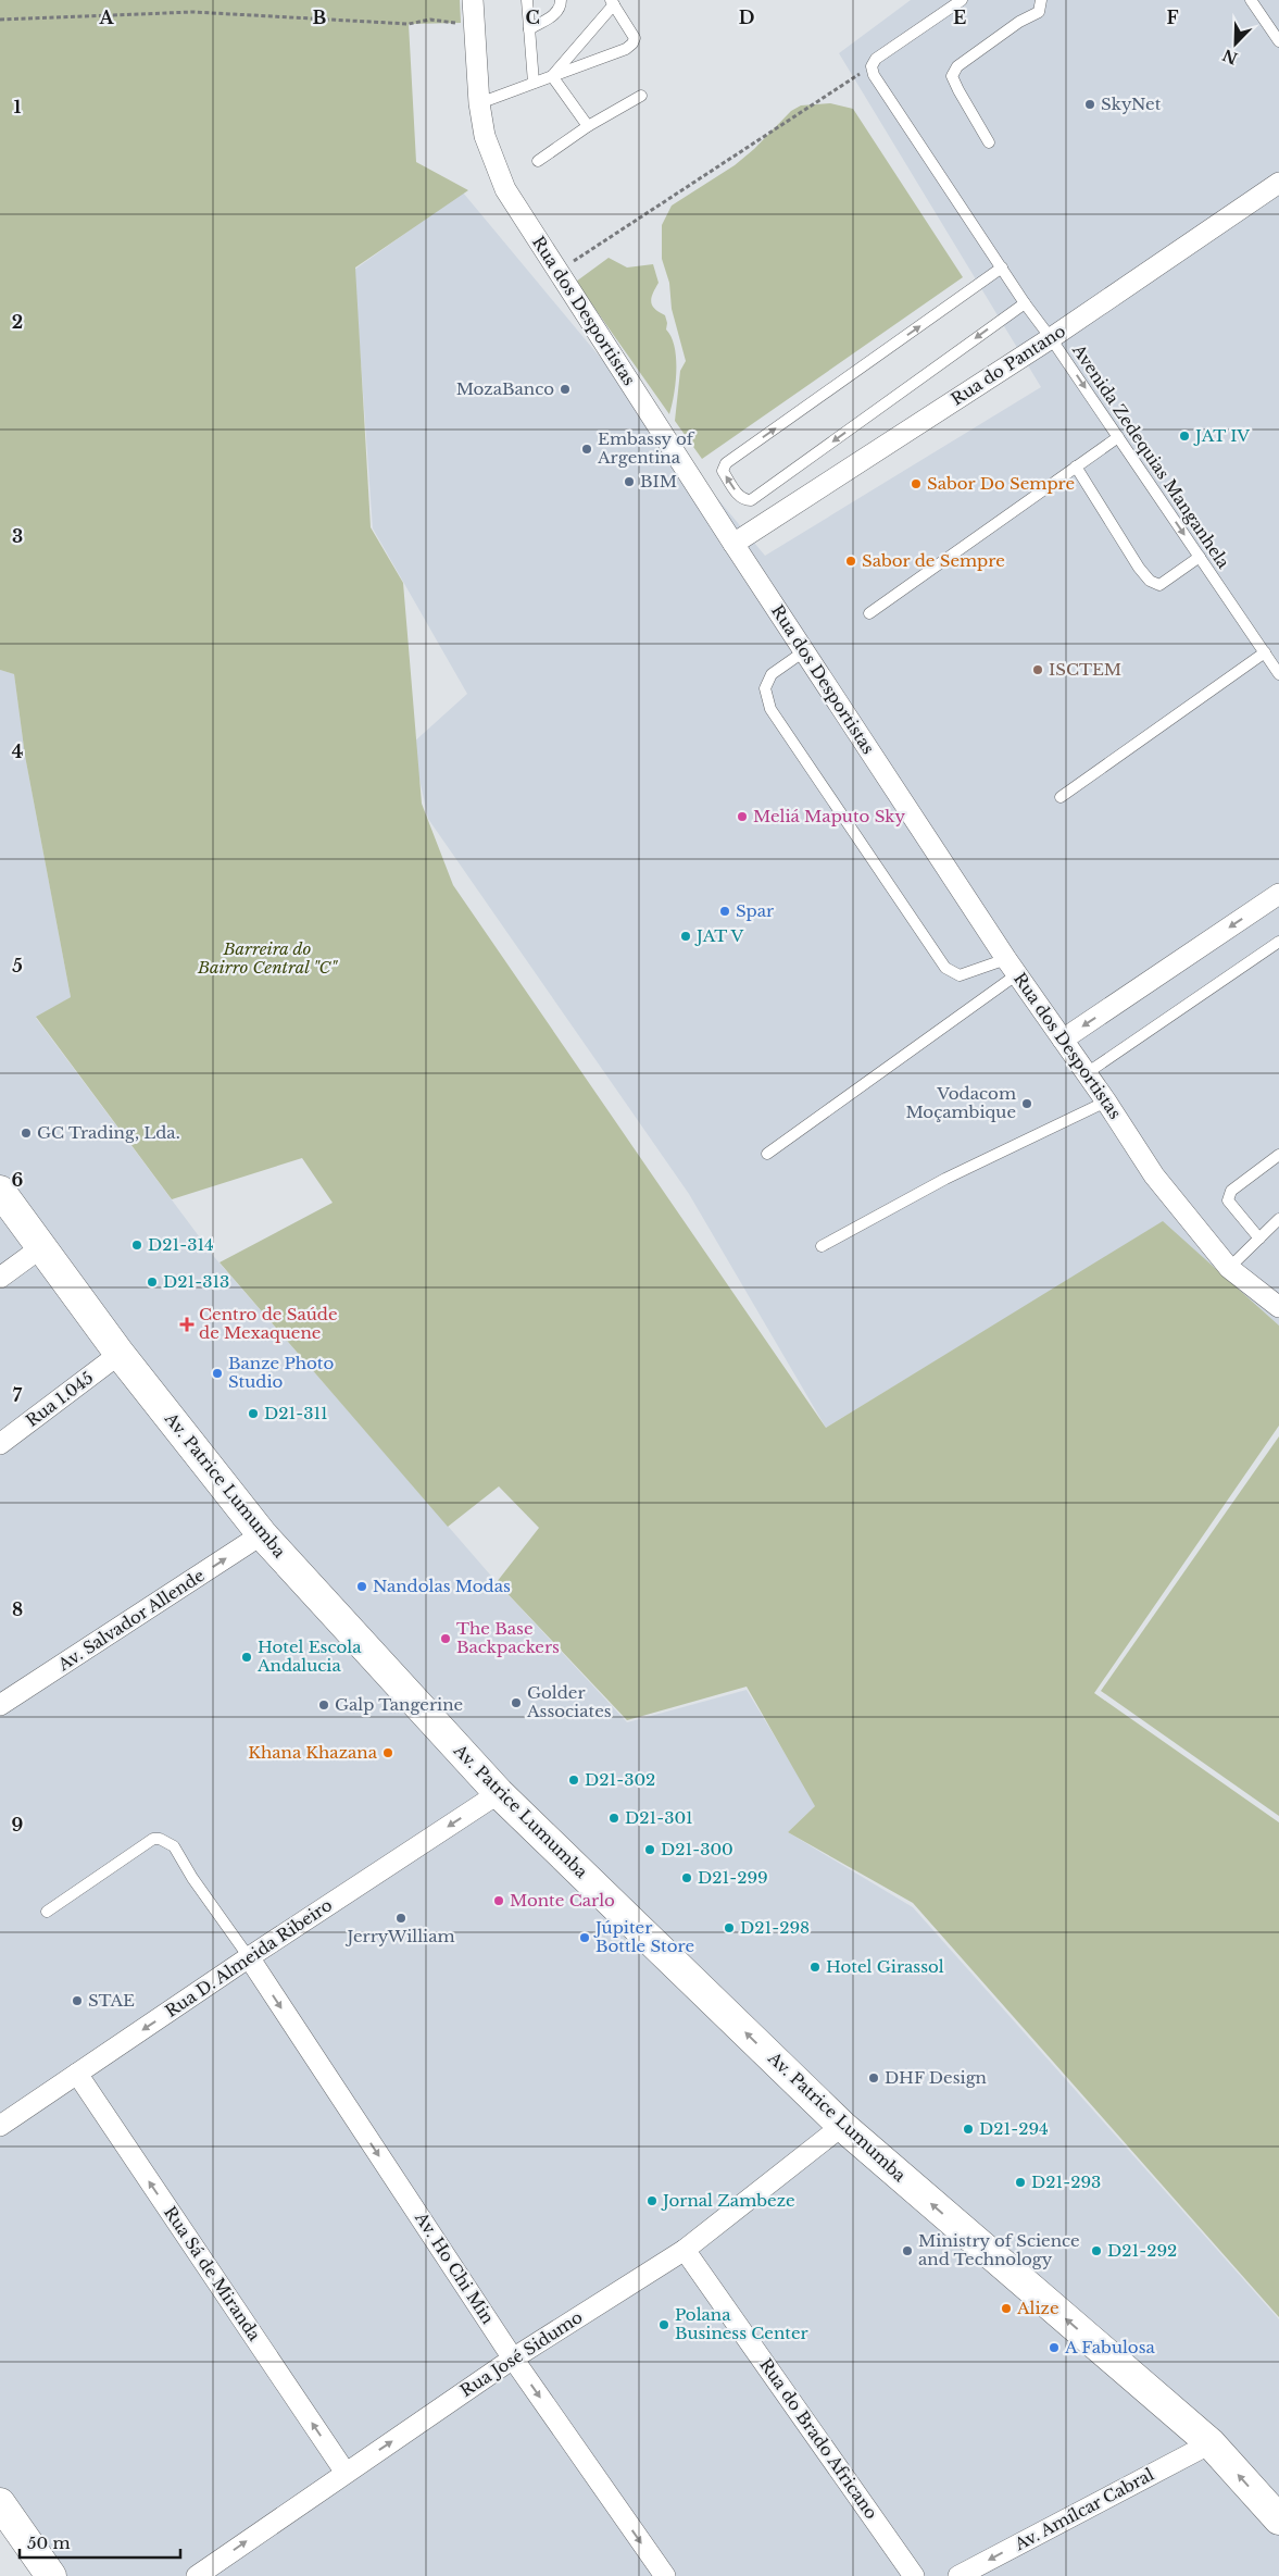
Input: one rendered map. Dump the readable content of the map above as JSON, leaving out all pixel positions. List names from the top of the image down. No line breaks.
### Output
{"streets":{"main road":["Av. Patrice Lumumba"],"street":["Rua dos Desportistas","Rua do Pantano","Rua 1.045","Av. Salvador Allende","Rua D. Almeida Ribeiro","Av. Ho Chi Min","Rua Sá de Miranda","Rua José Sidumo","Rua do Brado Africano","Av. Amílcar Cabral"],"lane":["Avenida Zedequias Manganhela"]},"crossings":[["Rua dos Desportistas","Rua do Pantano"],["Rua do Pantano","Avenida Zedequias Manganhela"],["Rua 1.045","Av. Patrice Lumumba"],["Av. Patrice Lumumba","Av. Salvador Allende"],["Av. Patrice Lumumba","Rua D. Almeida Ribeiro"],["Av. Patrice Lumumba","Rua José Sidumo"],["Av. Patrice Lumumba","Av. Amílcar Cabral"],["Rua D. Almeida Ribeiro","Av. Ho Chi Min"],["Rua D. Almeida Ribeiro","Rua Sá de Miranda"],["Av. Ho Chi Min","Rua José Sidumo"],["Rua Sá de Miranda","Rua José Sidumo"],["Rua José Sidumo","Rua do Brado Africano"]],"one_way":["Avenida Zedequias Manganhela","Av. Patrice Lumumba","Av. Salvador Allende","Rua D. Almeida Ribeiro","Av. Ho Chi Min","Rua Sá de Miranda","Rua José Sidumo","Av. Amílcar Cabral"],"parks":["Barreira do Bairro Central \"C\""],"places":{"other":["SkyNet","MozaBanco","JAT IV","Embassy of Argentina","BIM","Sabor Do Sempre","Sabor de Sempre","ISCTEM","Meliá Maputo Sky","Spar","JAT V","Vodacom Moçambique","GC Trading, Lda.","D21-314","D21-313","Banze Photo Studio","D21-311","Nandolas Modas","The Base Backpackers","Hotel Escola Andalucia","Golder Associates","Galp Tangerine","Khana Khazana","D21-302","D21-301","D21-300","D21-299","Monte Carlo","JerryWilliam","D21-298","Júpiter Bottle Store","Hotel Girassol","STAE","DHF Design","D21-294","D21-293","Jornal Zambeze","Ministry of Science and Technology","D21-292","Alize","Polana Business Center","A Fabulosa"],"health":["Centro de Saúde de Mexaquene"]},"scale_bar":"50 m","north":"bottom left","grid":{"columns":["A","B","C","D","E","F"],"rows":["1","2","3","4","5","6","7","8","9"]}}
